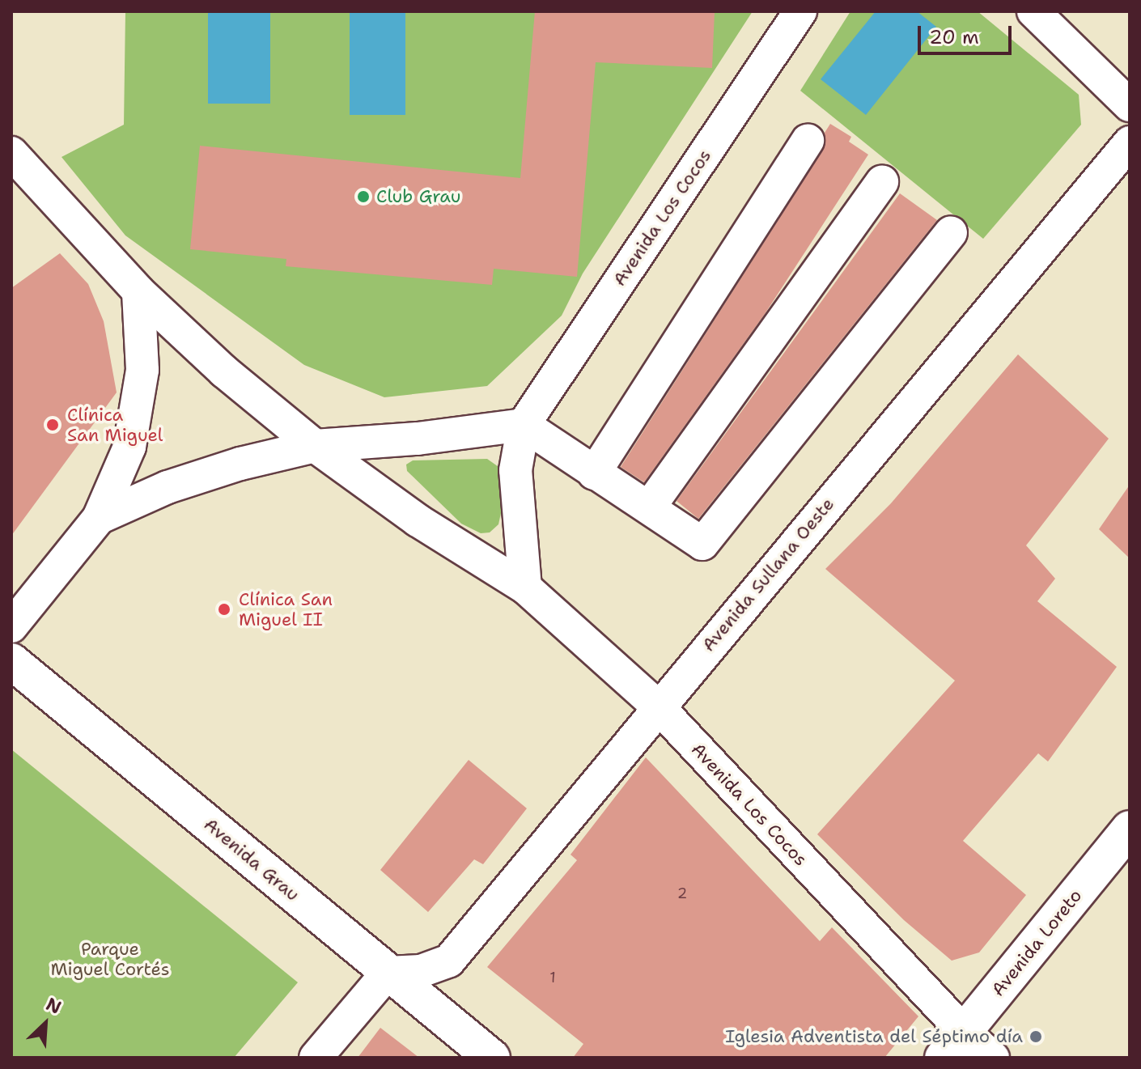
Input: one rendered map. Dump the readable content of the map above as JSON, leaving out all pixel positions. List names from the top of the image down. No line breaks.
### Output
{"streets":{"main road":["Avenida Grau","Avenida Loreto"],"street":["Avenida Los Cocos","Avenida Sullana Oeste"]},"crossings":[["Avenida Los Cocos","Avenida Sullana Oeste"],["Avenida Los Cocos","Avenida Loreto"],["Avenida Sullana Oeste","Avenida Grau"]],"parks":["Parque Miguel Cortés"],"places":["Club Grau","Clínica San Miguel","Clínica San Miguel II","Iglesia Adventista del Séptimo día"],"house_numbers":["2","1"],"scale_bar":"20 m","north":"top right"}
